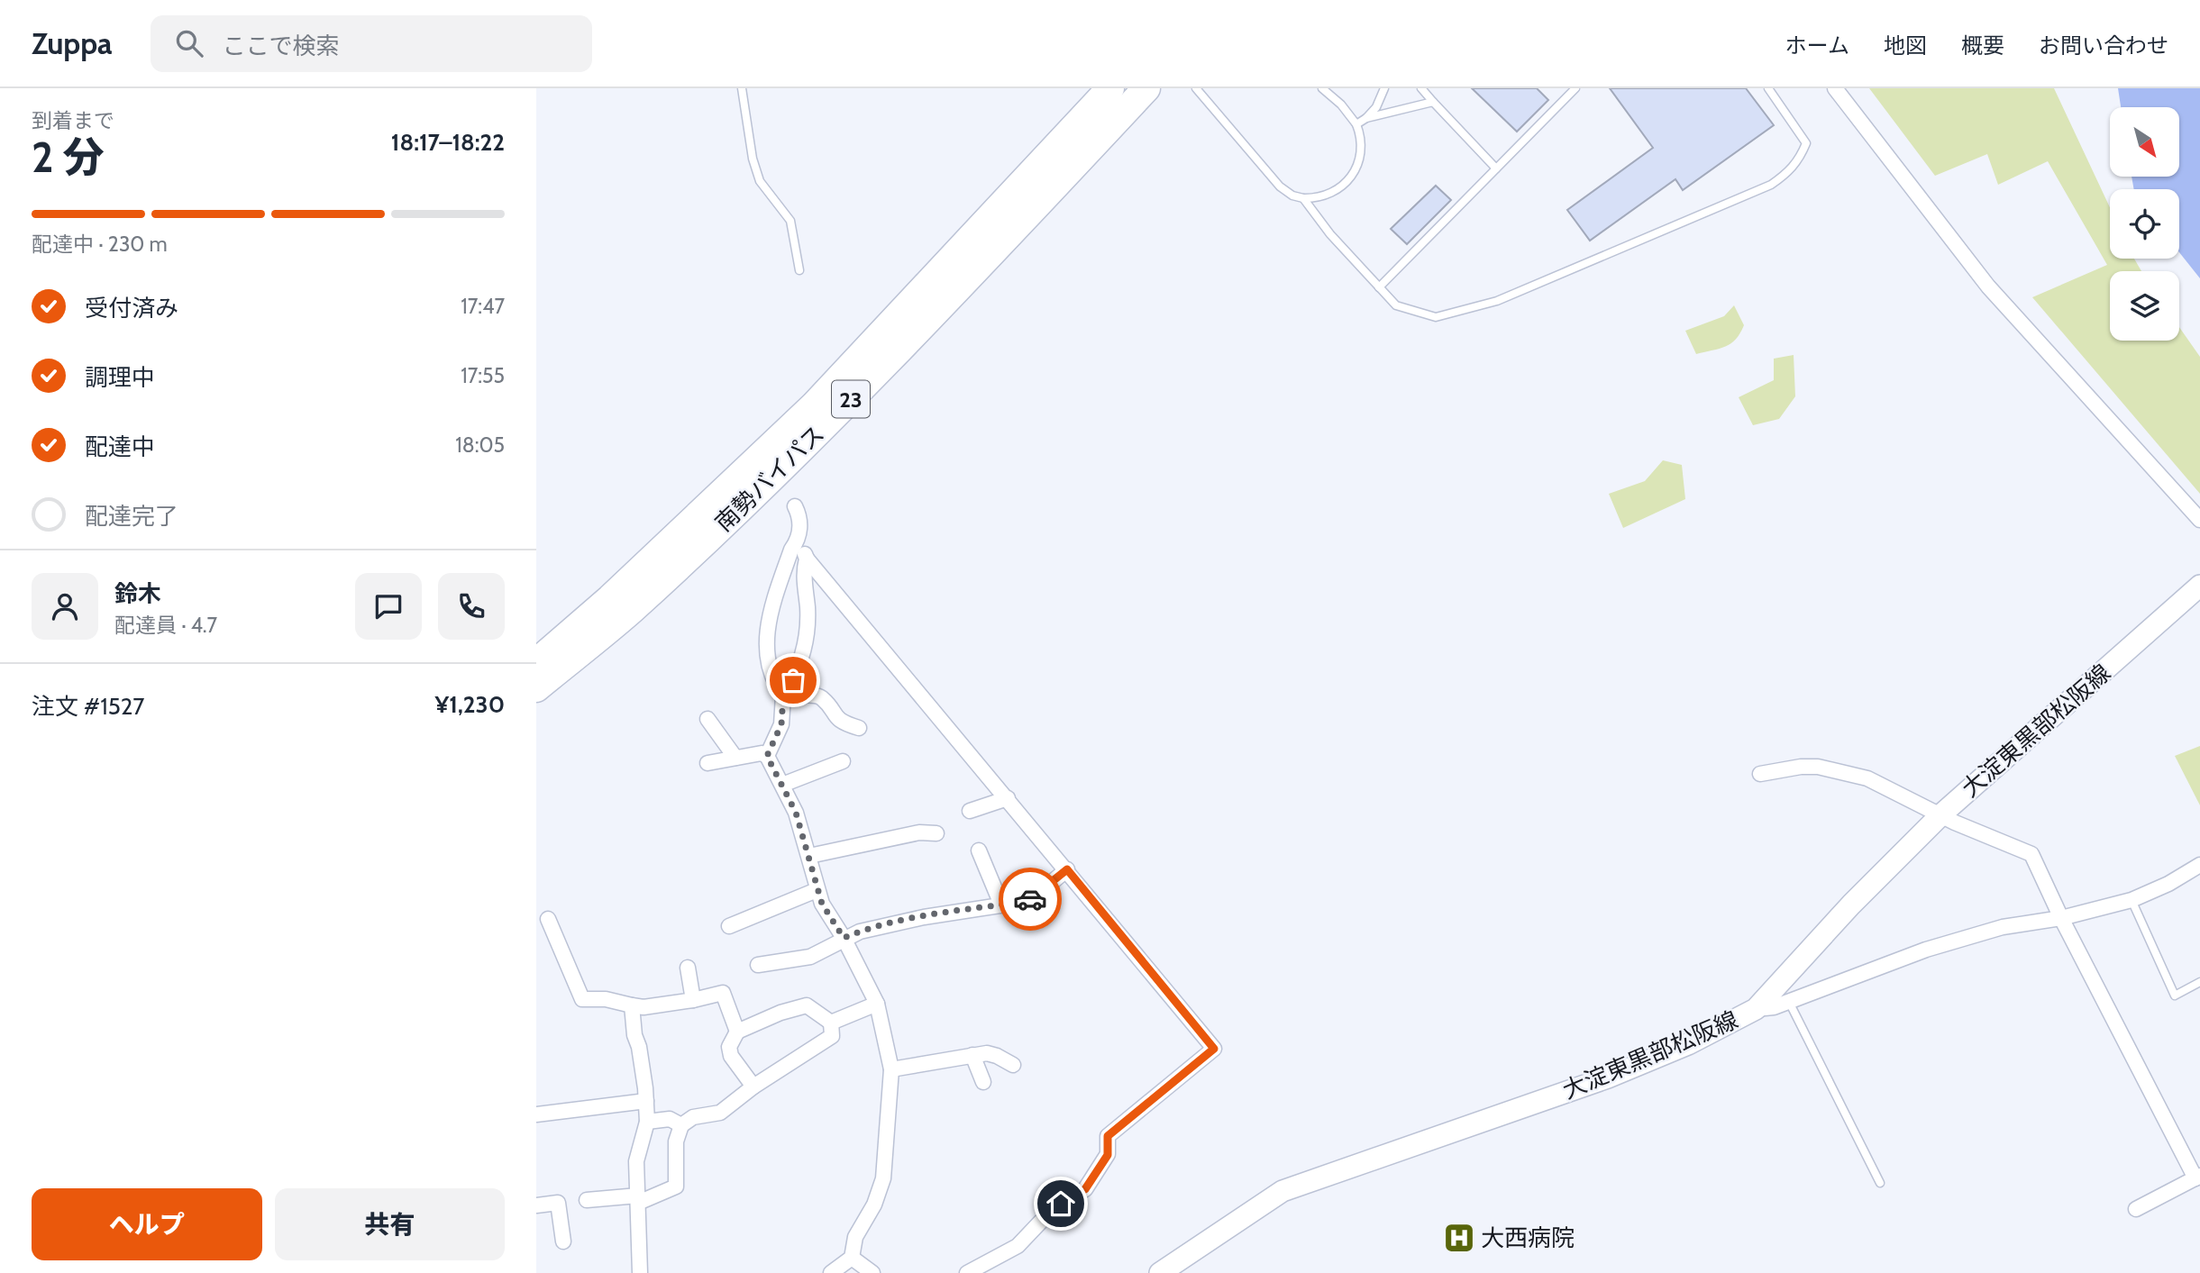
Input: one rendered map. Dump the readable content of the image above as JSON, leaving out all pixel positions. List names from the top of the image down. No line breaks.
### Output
{"streets":{"highway":["23","南勢バイパス"],"main road":["大淀東黒部松阪線"]},"places":{"hospital":["大西病院"]},"north":"bottom right","page":{"header":"Zuppa","search":"ここで検索","nav":["ホーム","地図","概要","お問い合わせ"],"heading":["2 分","到着まで","18:17–18:22"],"panel":["鈴木","配達員 · 4.7","注文 #1527","¥1,230"],"bar":"配達中 · 230 m","list":[["受付済み","17:47"],["調理中","17:55"],["配達中","18:05"],"配達完了"],"buttons":["ヘルプ","共有"]}}
